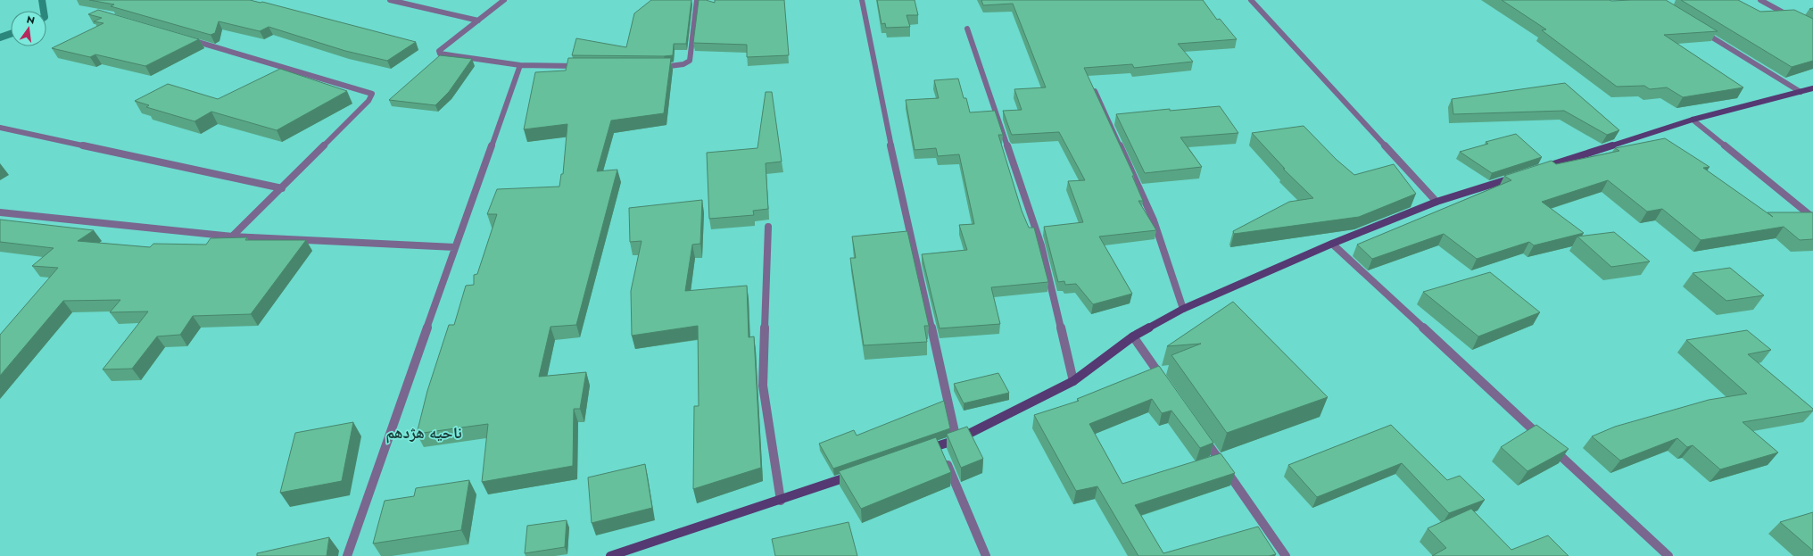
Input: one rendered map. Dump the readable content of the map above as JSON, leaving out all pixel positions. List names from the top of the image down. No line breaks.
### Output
{"districts":["ناحیه هژدهم"],"north":"top"}
